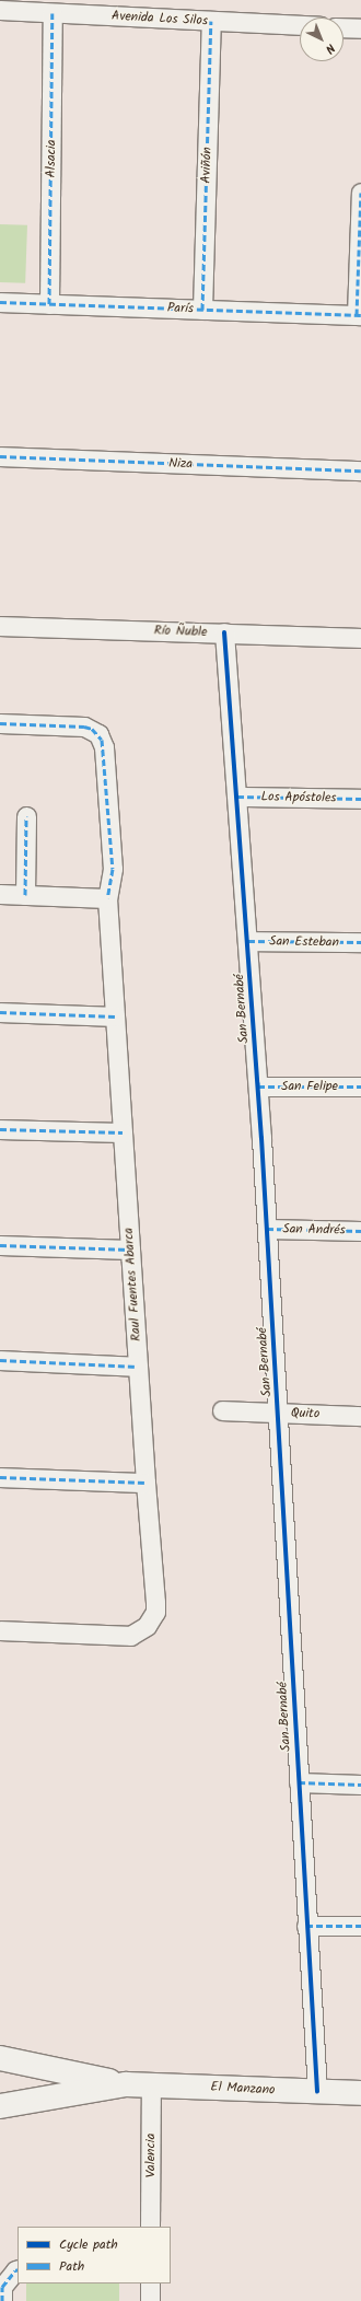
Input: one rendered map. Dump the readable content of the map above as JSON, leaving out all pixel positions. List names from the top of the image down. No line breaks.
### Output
{"streets":{"street":["Avenida Los Silos","Alsacia","Aviñón","París","Niza","Río Ñuble","Los Apóstoles","San Esteban","San Bernabé","San Felipe","San Andrés","Raul Fuentes Abarca","Quito","El Manzano","Valencia"]},"crossings":[["Avenida Los Silos","Alsacia"],["Avenida Los Silos","Aviñón"],["Alsacia","París"],["Aviñón","París"],["Río Ñuble","San Bernabé"],["Los Apóstoles","San Bernabé"],["San Esteban","San Bernabé"],["San Bernabé","San Felipe"],["San Bernabé","San Andrés"],["San Bernabé","Quito"],["San Bernabé","El Manzano"],["El Manzano","Valencia"]],"legend":["Cycle path","Path"],"north":"bottom right"}
